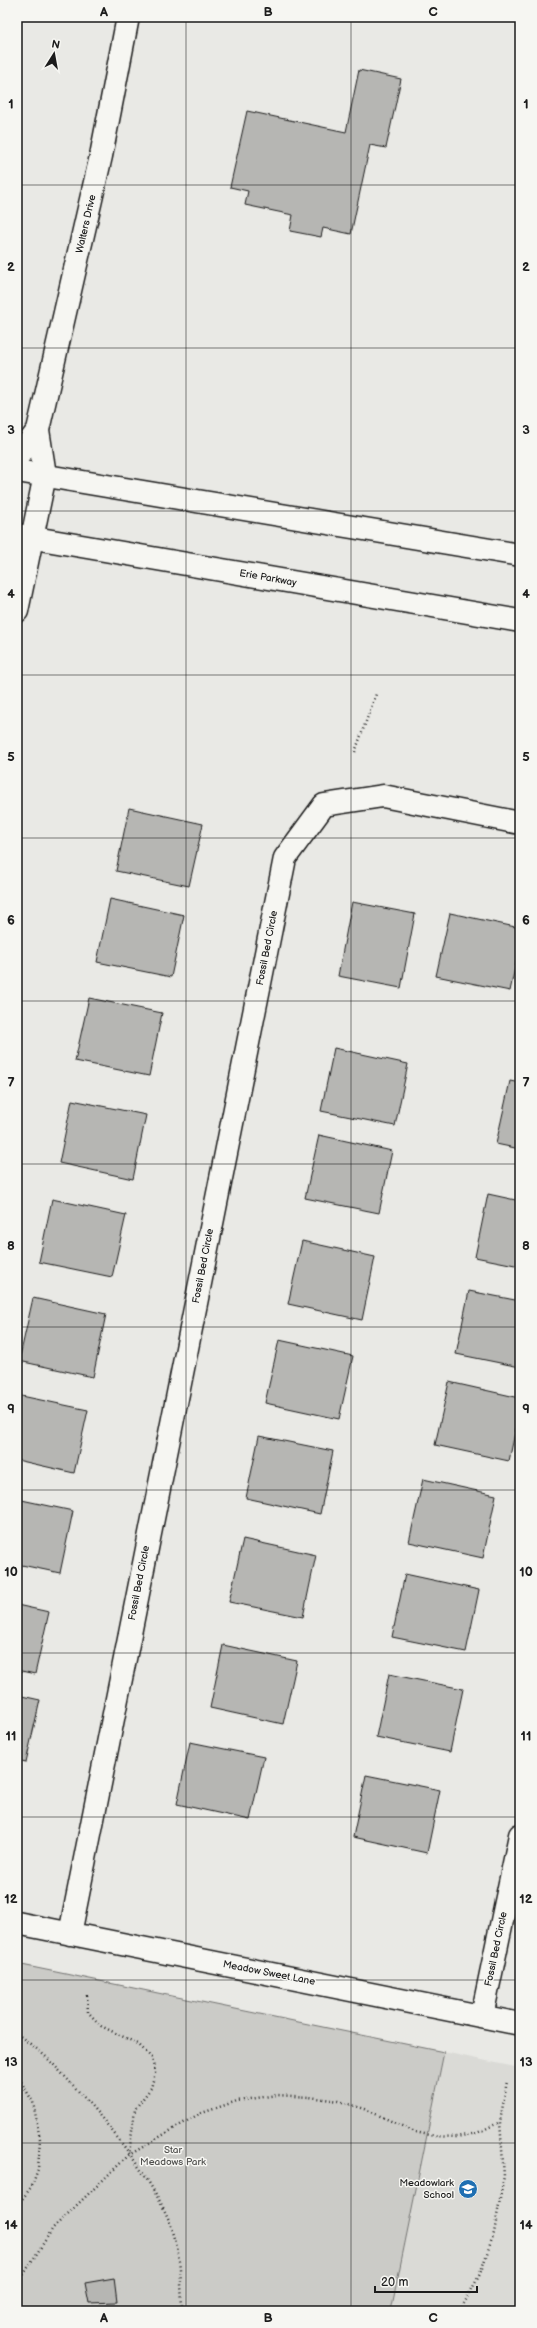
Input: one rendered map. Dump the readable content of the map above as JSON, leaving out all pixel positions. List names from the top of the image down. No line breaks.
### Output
{"streets":{"street":["Walters Drive","Erie Parkway","Fossil Bed Circle","Meadow Sweet Lane"]},"crossings":[["Fossil Bed Circle","Meadow Sweet Lane"]],"parks":["Star Meadows Park"],"places":{"school or university":["Meadowlark School"]},"scale_bar":"20 m","north":"top","grid":{"columns":["A","B","C"],"rows":["1","2","3","4","5","6","7","8","9","10","11","12","13","14"]}}
